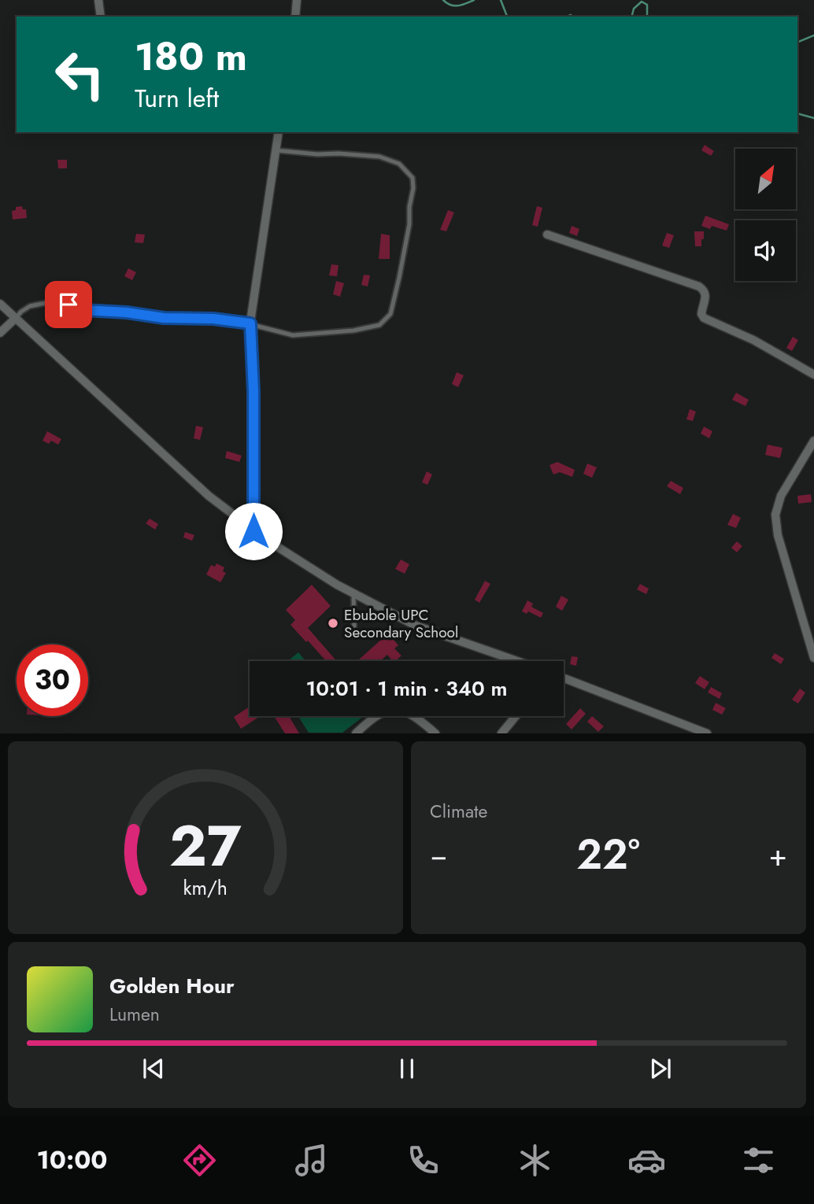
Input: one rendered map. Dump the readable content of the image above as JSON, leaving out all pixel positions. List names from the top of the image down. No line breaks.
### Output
{"places":["Ebubole UPC Secondary School"],"north":"top right","page":{"turn":["180 m","Turn left"],"limit":"30","trip":"10:01 · 1 min · 340 m","tile":"Climate","heat":["−","22°","+"],"song":["Golden Hour","Lumen"],"tabs":"10:00","gauge":["27","km/h"]}}
